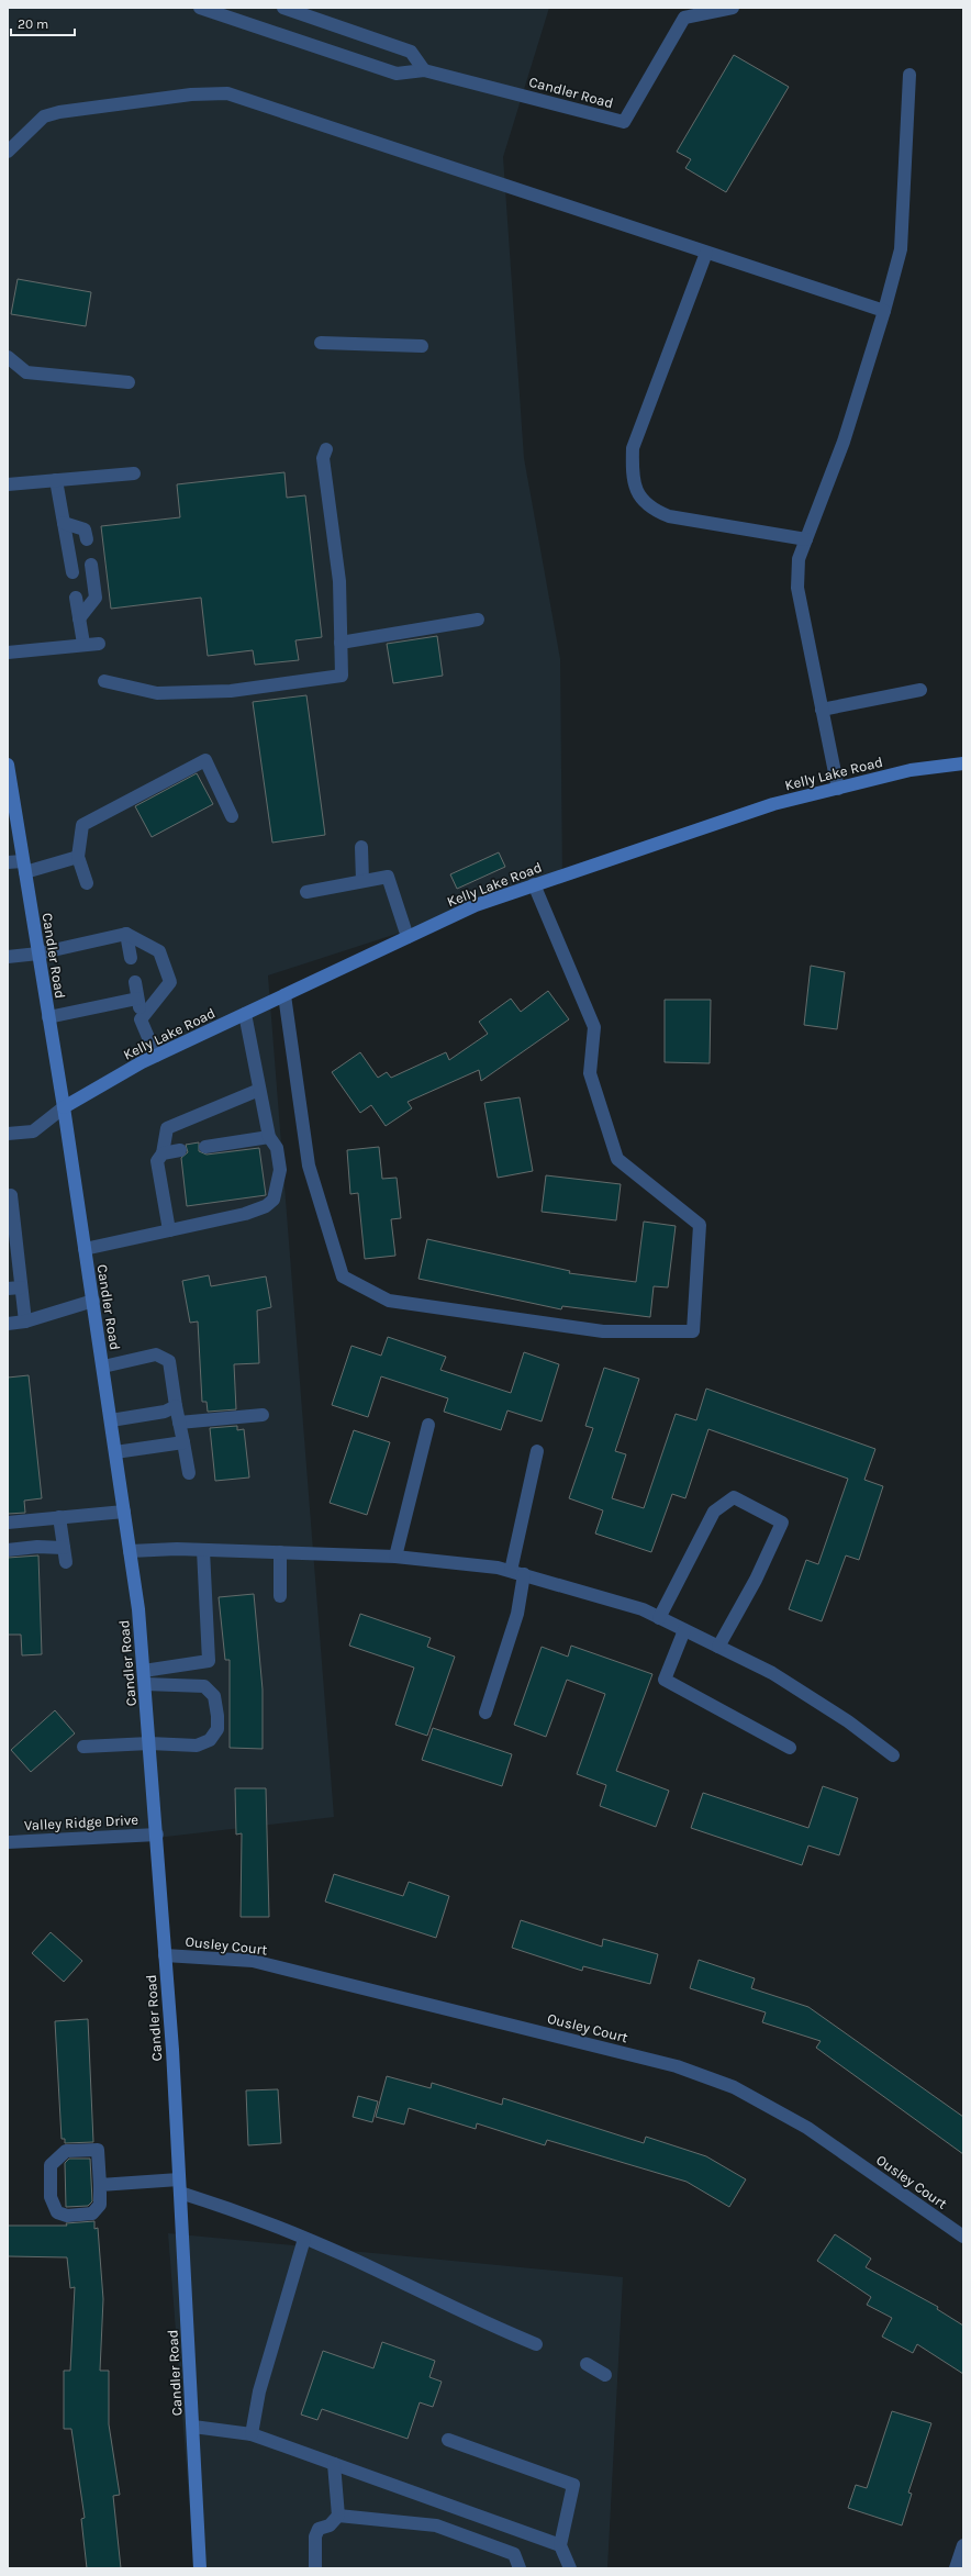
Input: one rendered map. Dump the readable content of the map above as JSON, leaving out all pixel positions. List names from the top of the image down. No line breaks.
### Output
{"streets":{"main road":["Candler Road","Kelly Lake Road"],"street":["Valley Ridge Drive","Ousley Court"]},"crossings":[["Candler Road","Kelly Lake Road"],["Candler Road","Valley Ridge Drive"],["Candler Road","Ousley Court"]],"scale_bar":"20 m"}
